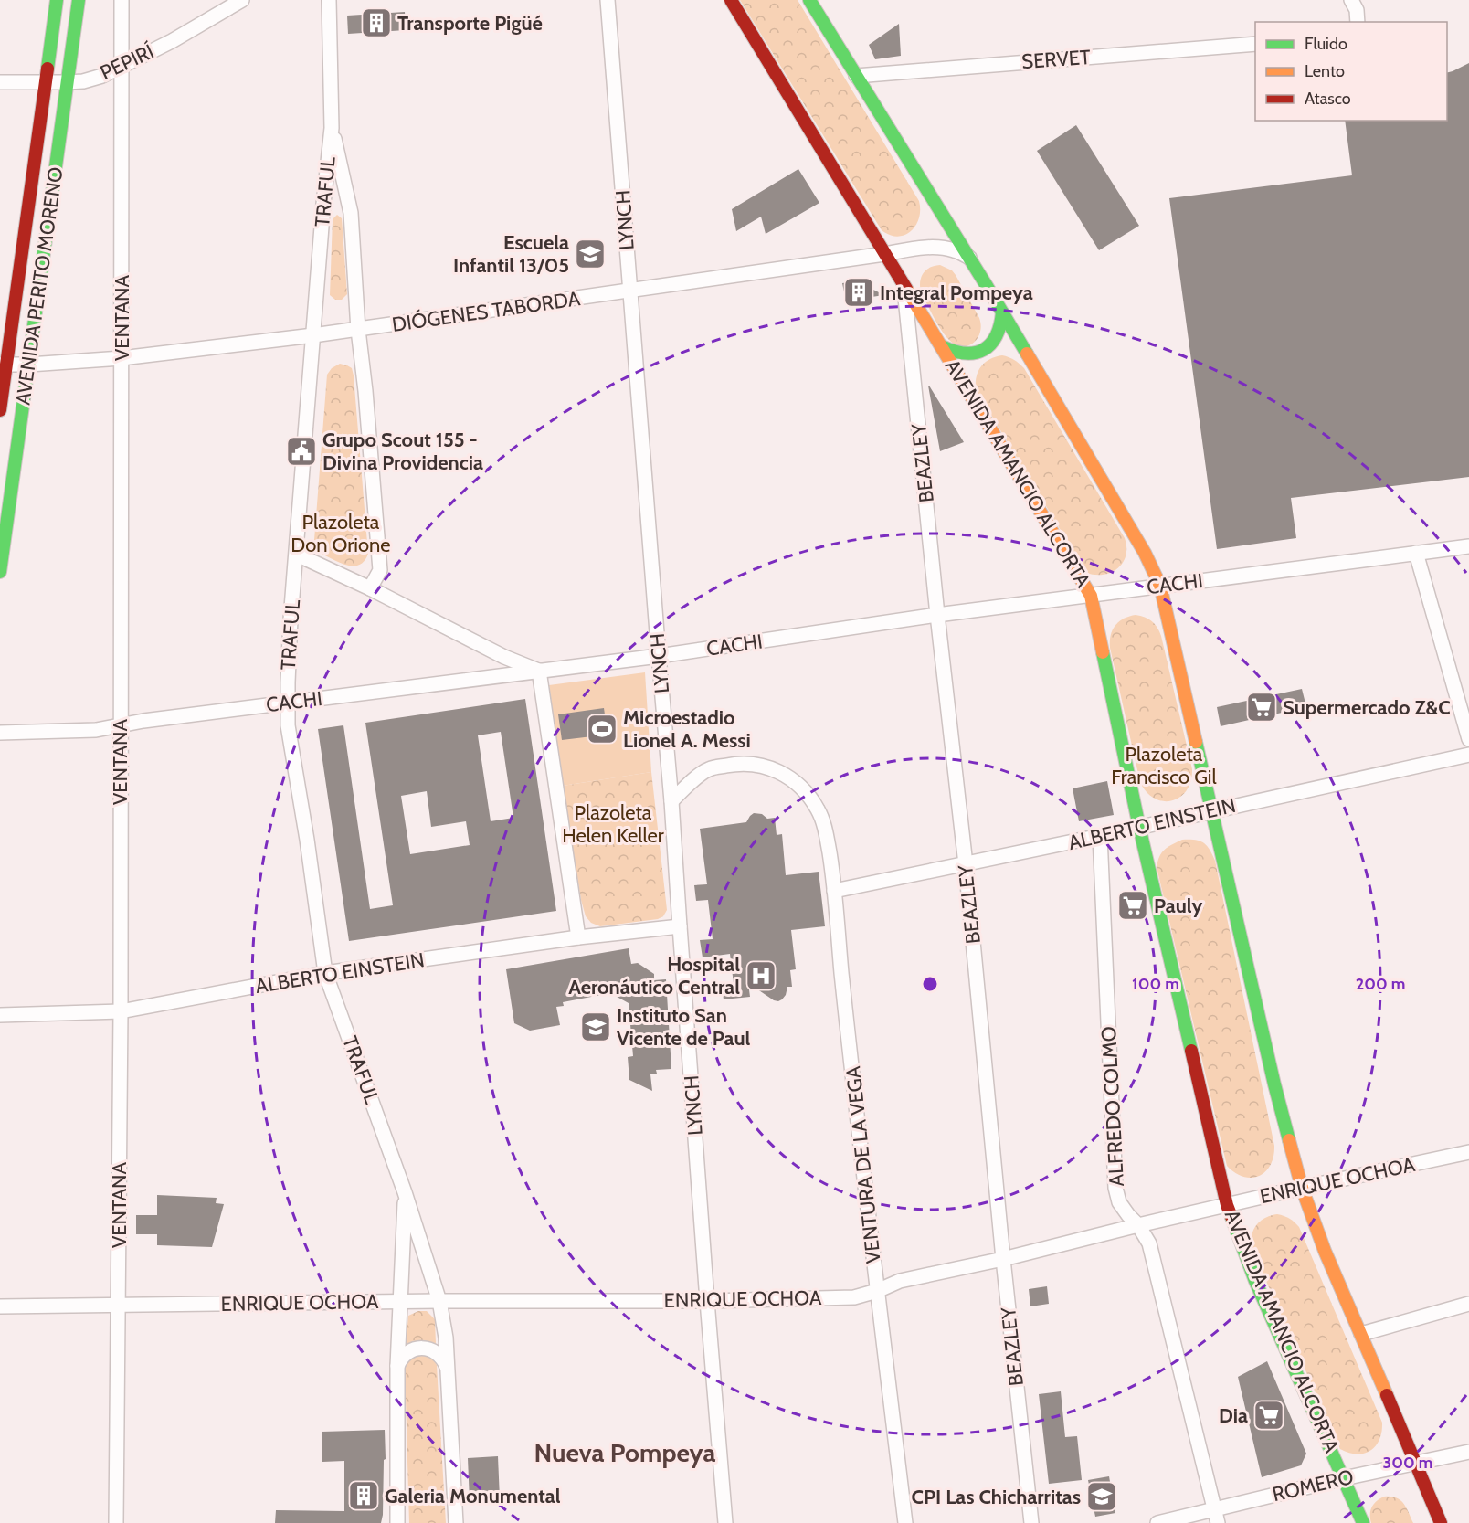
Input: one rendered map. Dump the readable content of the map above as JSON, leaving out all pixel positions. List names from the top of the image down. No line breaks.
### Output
{"streets":{"main road":["AVENIDA PERITO MORENO","AVENIDA AMANCIO ALCORTA"],"street":["SERVET","PEPIRÍ","TRAFUL","LYNCH","DIÓGENES TABORDA","VENTANA","BEAZLEY","CACHI","ALBERTO EINSTEIN","ALFREDO COLMO","VENTURA DE LA VEGA","ENRIQUE OCHOA","ROMERO"]},"crossings":[["PEPIRÍ","AVENIDA PERITO MORENO"],["PEPIRÍ","VENTANA"],["TRAFUL","DIÓGENES TABORDA"],["TRAFUL","CACHI"],["TRAFUL","ALBERTO EINSTEIN"],["TRAFUL","ENRIQUE OCHOA"],["LYNCH","DIÓGENES TABORDA"],["LYNCH","CACHI"],["LYNCH","ALBERTO EINSTEIN"],["LYNCH","VENTURA DE LA VEGA"],["LYNCH","ENRIQUE OCHOA"],["AVENIDA PERITO MORENO","DIÓGENES TABORDA"],["DIÓGENES TABORDA","VENTANA"],["DIÓGENES TABORDA","AVENIDA AMANCIO ALCORTA"],["VENTANA","CACHI"],["VENTANA","ALBERTO EINSTEIN"],["VENTANA","ENRIQUE OCHOA"],["BEAZLEY","AVENIDA AMANCIO ALCORTA"],["BEAZLEY","CACHI"],["BEAZLEY","ALBERTO EINSTEIN"],["BEAZLEY","ENRIQUE OCHOA"],["AVENIDA AMANCIO ALCORTA","CACHI"],["AVENIDA AMANCIO ALCORTA","ALBERTO EINSTEIN"],["AVENIDA AMANCIO ALCORTA","ENRIQUE OCHOA"],["AVENIDA AMANCIO ALCORTA","ROMERO"],["ALBERTO EINSTEIN","ALFREDO COLMO"],["ALBERTO EINSTEIN","VENTURA DE LA VEGA"],["ALFREDO COLMO","ENRIQUE OCHOA"],["ALFREDO COLMO","ROMERO"],["VENTURA DE LA VEGA","ENRIQUE OCHOA"]],"districts":["Nueva Pompeya"],"parks":["Plazoleta Don Orione","Plazoleta Francisco Gil","Plazoleta Helen Keller"],"places":{"building":["Transporte Pigüé","Integral Pompeya","Galeria Monumental"],"school or university":["Escuela Infantil 13/05","Instituto San Vicente de Paul","CPI Las Chicharritas"],"public building":["Grupo Scout 155 - Divina Providencia"],"supermarket":["Supermercado Z&C","Pauly","Dia"],"sports":["Microestadio Lionel A. Messi"],"hospital":["Hospital Aeronáutico Central"]},"legend":["Fluido","Lento","Atasco"],"rings":["100 m","200 m","300 m"]}
